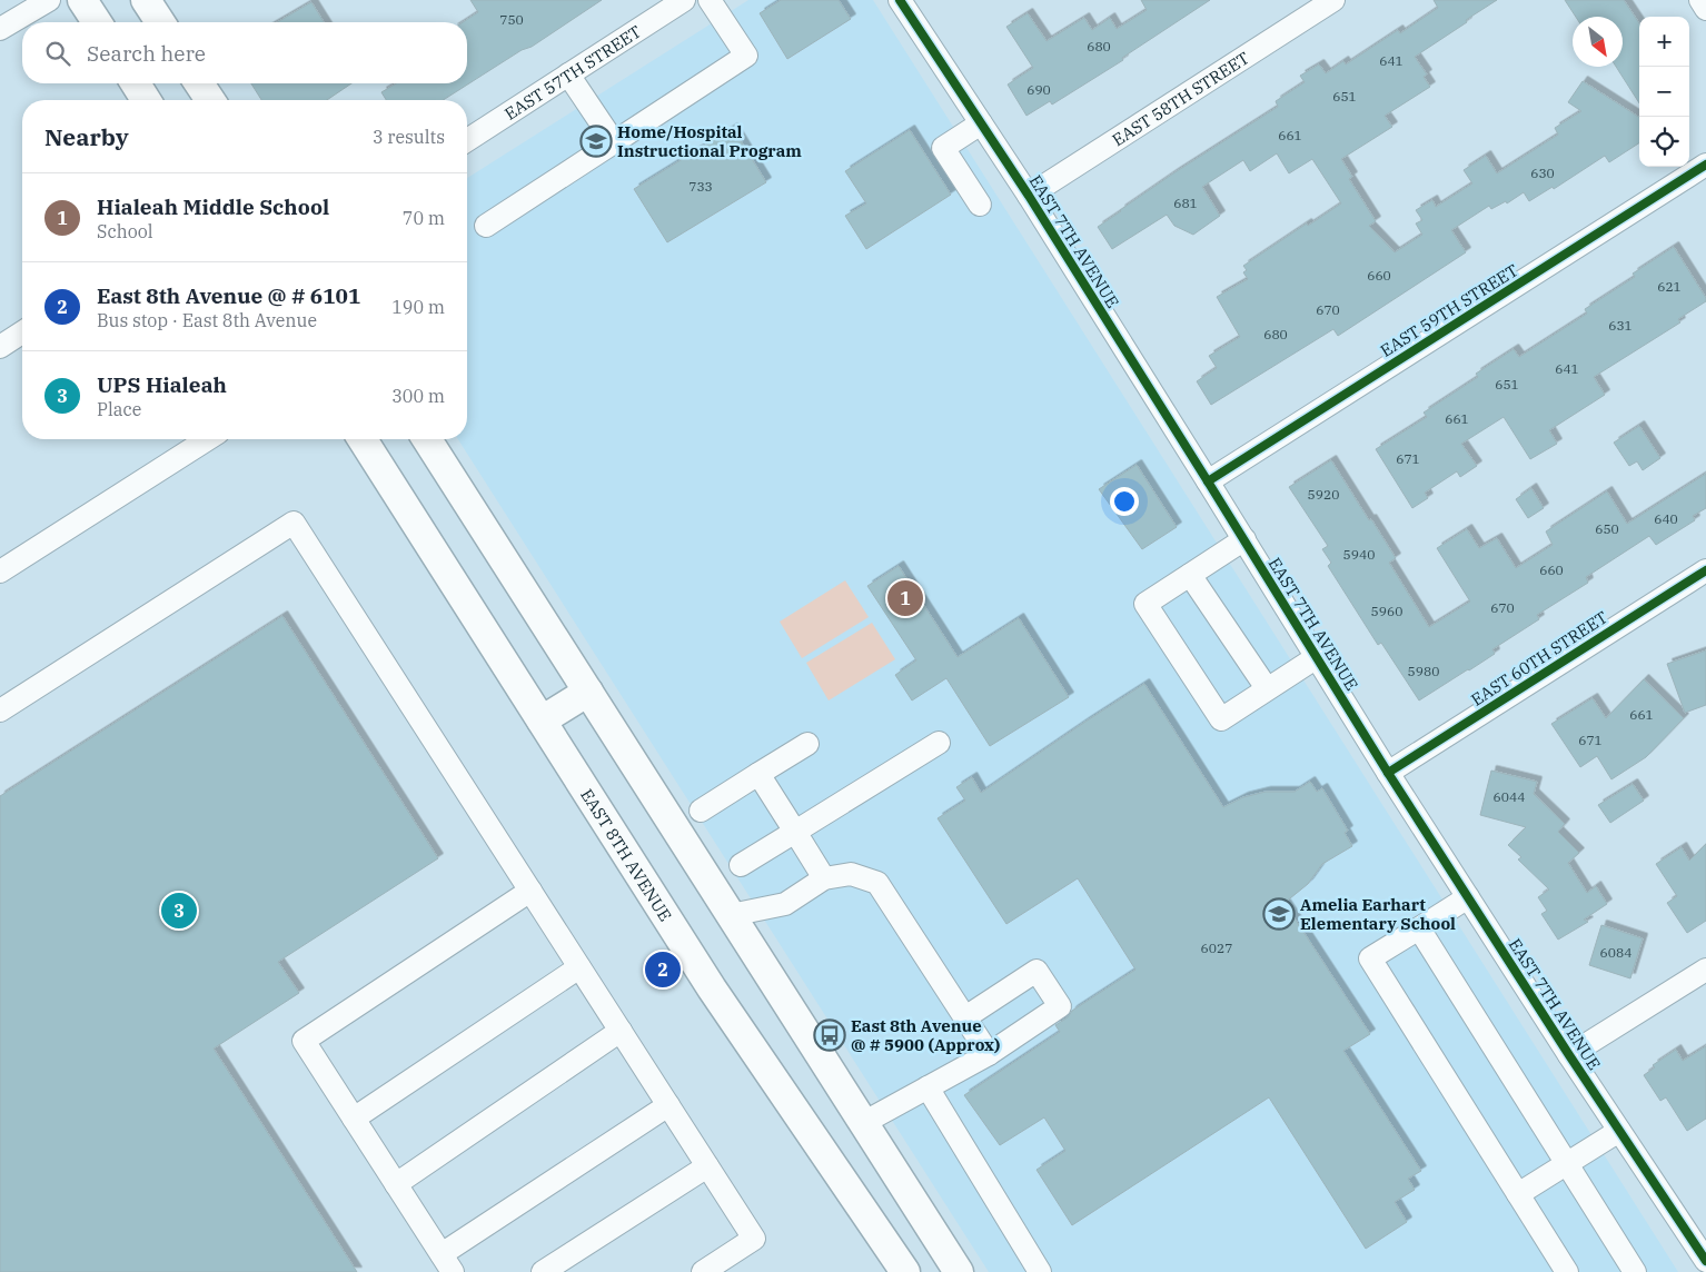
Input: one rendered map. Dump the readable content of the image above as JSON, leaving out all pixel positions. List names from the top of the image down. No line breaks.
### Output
{"streets":{"main road":["EAST 8TH AVENUE"],"street":["EAST 57TH STREET","EAST 58TH STREET","EAST 7TH AVENUE","EAST 59TH STREET","EAST 60TH STREET"]},"crossings":[["EAST 58TH STREET","EAST 7TH AVENUE"],["EAST 7TH AVENUE","EAST 59TH STREET"],["EAST 7TH AVENUE","EAST 60TH STREET"]],"places":{"school or university":["Home/Hospital Instructional Program","Amelia Earhart Elementary School"],"bus stop":["East 8th Avenue @ # 5900 (Approx)"]},"house_numbers":["750","680","641","690","651","661","630","733","681","660","621","670","631","680","641","651","661","671","5920","640","650","5940","660","670","5960","5980","661","671","6044","6027","6084"],"north":"bottom right","page":{"map_buttons":["+","−"],"search":"Search here","heading":["Nearby","3 results"],"list":[{"mark":"1","name":"Hialeah Middle School","note":"School","value":"70 m"},{"mark":"2","name":"East 8th Avenue @ # 6101","note":"Bus stop · East 8th Avenue","value":"190 m"},{"mark":"3","name":"UPS Hialeah","note":"Place","value":"300 m"}],"pins":["1","3","2"]}}
